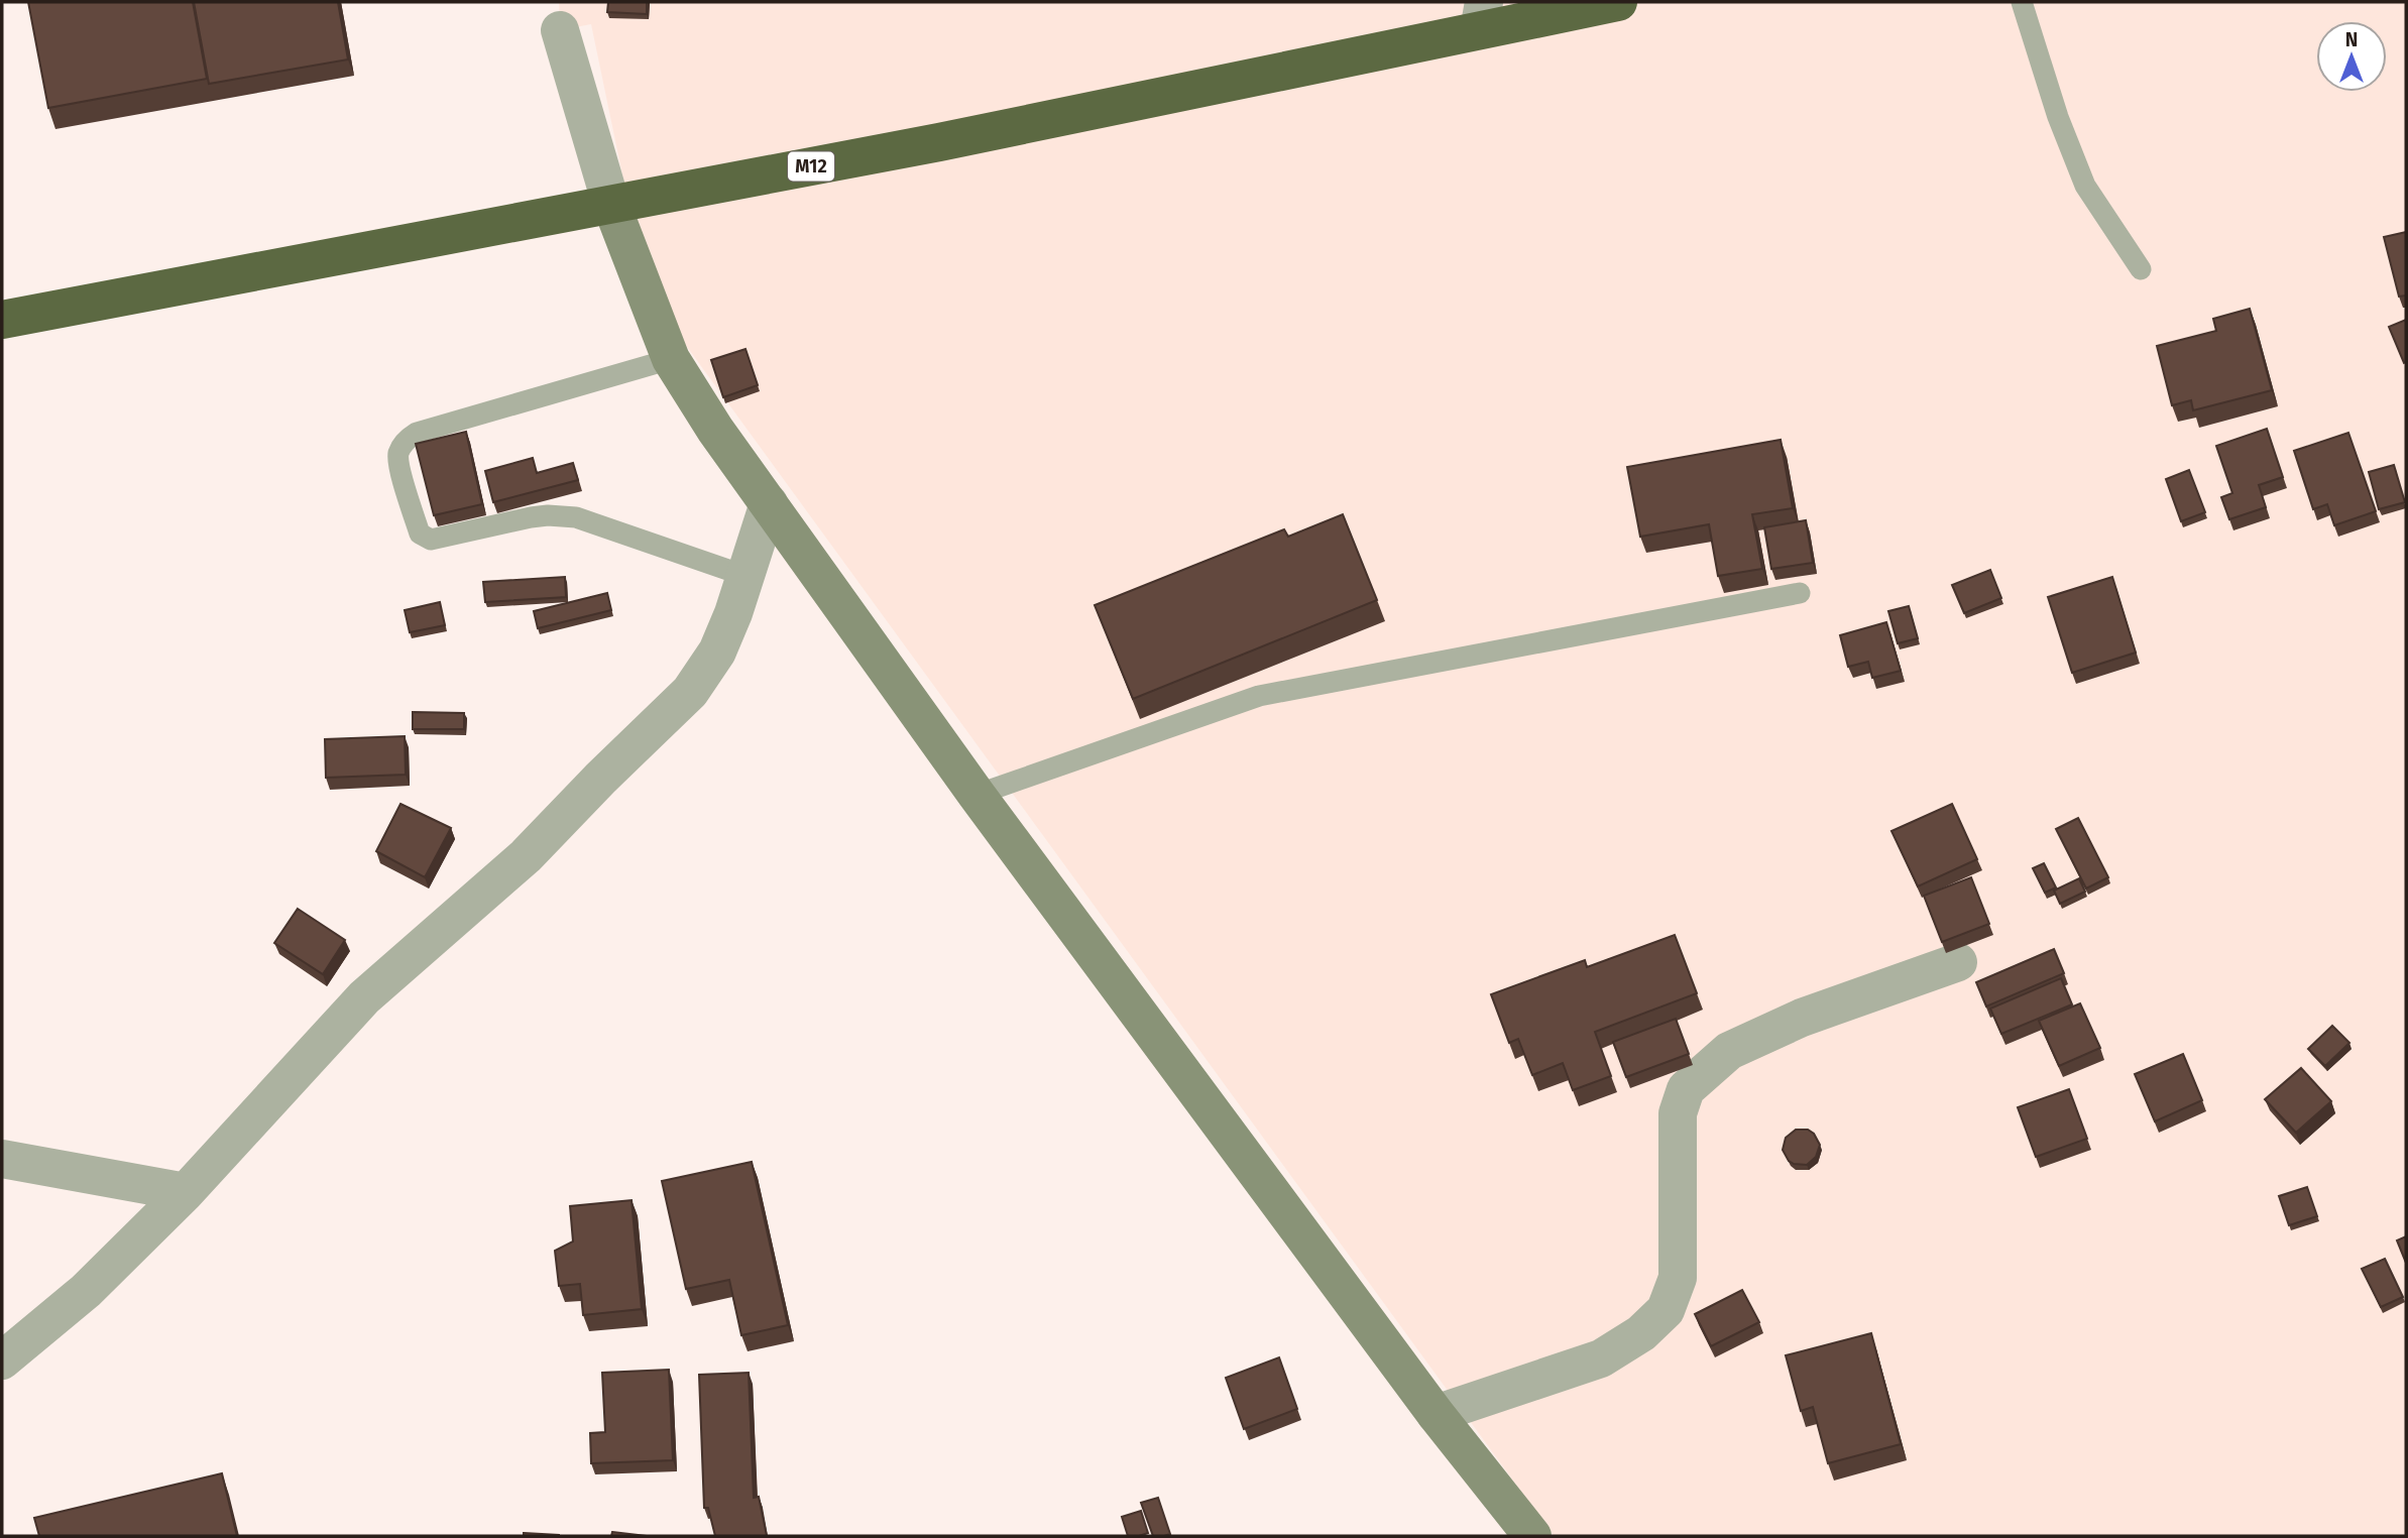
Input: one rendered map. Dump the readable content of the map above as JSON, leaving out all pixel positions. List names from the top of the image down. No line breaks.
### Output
{"streets":{"highway":["M12"]},"north":"top"}
